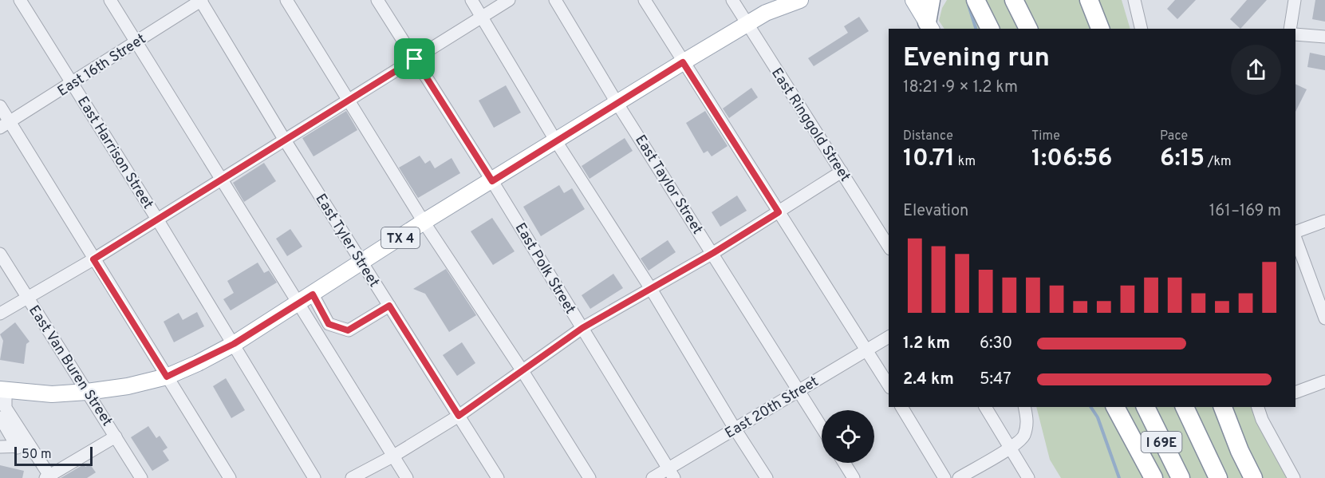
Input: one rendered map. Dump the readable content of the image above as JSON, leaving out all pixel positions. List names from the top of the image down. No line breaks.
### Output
{"streets":{"highway":["I 69E"],"main road":["TX 4"],"street":["East 16th Street","East Ringgold Street","East Harrison Street","East Taylor Street","East Tyler Street","East Polk Street","East Van Buren Street","East 20th Street"]},"crossings":[["East 16th Street","East Harrison Street"],["East 16th Street","East Tyler Street"],["East Ringgold Street","TX 4"],["East Harrison Street","TX 4"],["East Taylor Street","TX 4"],["East Taylor Street","East 20th Street"],["TX 4","East Tyler Street"],["TX 4","East Polk Street"],["TX 4","East Van Buren Street"],["East Polk Street","East 20th Street"]],"scale_bar":"50 m","page":{"heading":["Evening run","18:21 · 9 × 1.2 km"],"stats":[["Distance","10.71 km"],["Time","1:06:56"],["Pace","6:15 /km"]],"chart":["Elevation","161–169 m"],"list":[{"name":"1.2 km","note":"6:30"},{"name":"2.4 km","note":"5:47"}],"scale":"50 m"}}
